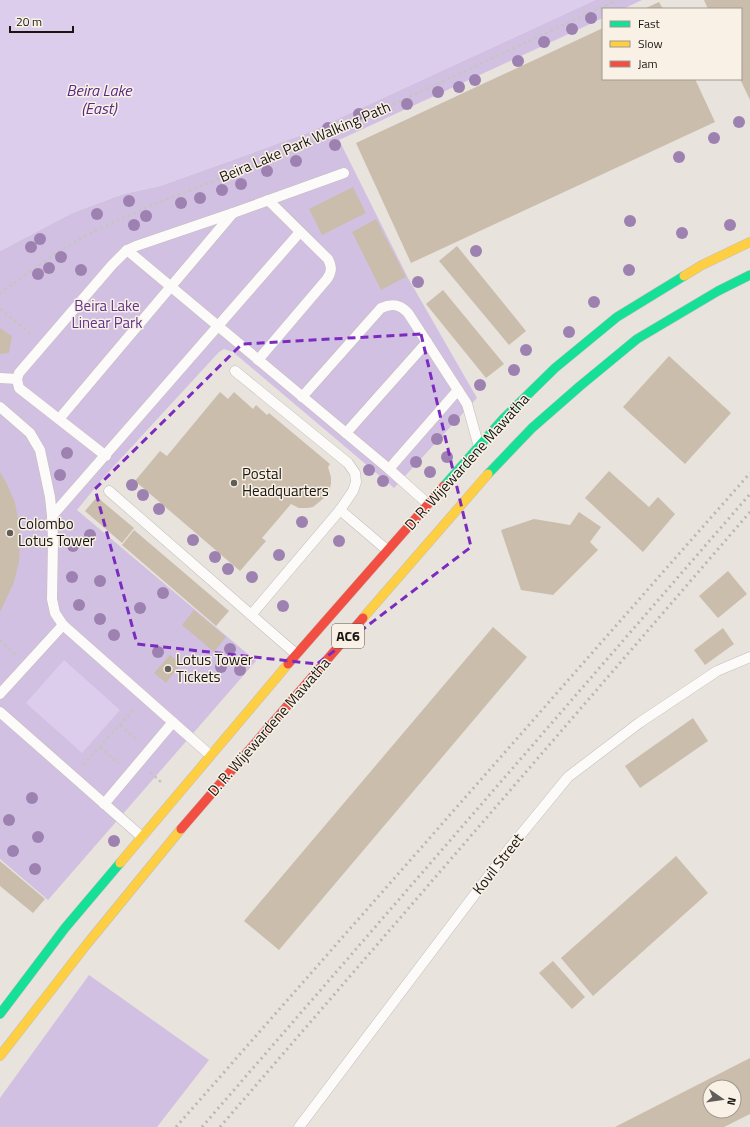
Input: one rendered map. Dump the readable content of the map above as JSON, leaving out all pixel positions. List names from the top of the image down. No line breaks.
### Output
{"streets":{"main road":["D. R. Wijewardene Mawatha","AC6"],"lane":["Kovil Street"],"path":["Beira Lake Park Walking Path"]},"water":["Beira Lake (East)"],"parks":["Beira Lake Linear Park"],"places":["Postal Headquarters","Colombo Lotus Tower","Lotus Tower Tickets"],"legend":["Fast","Slow","Jam"],"scale_bar":"20 m","north":"right"}
